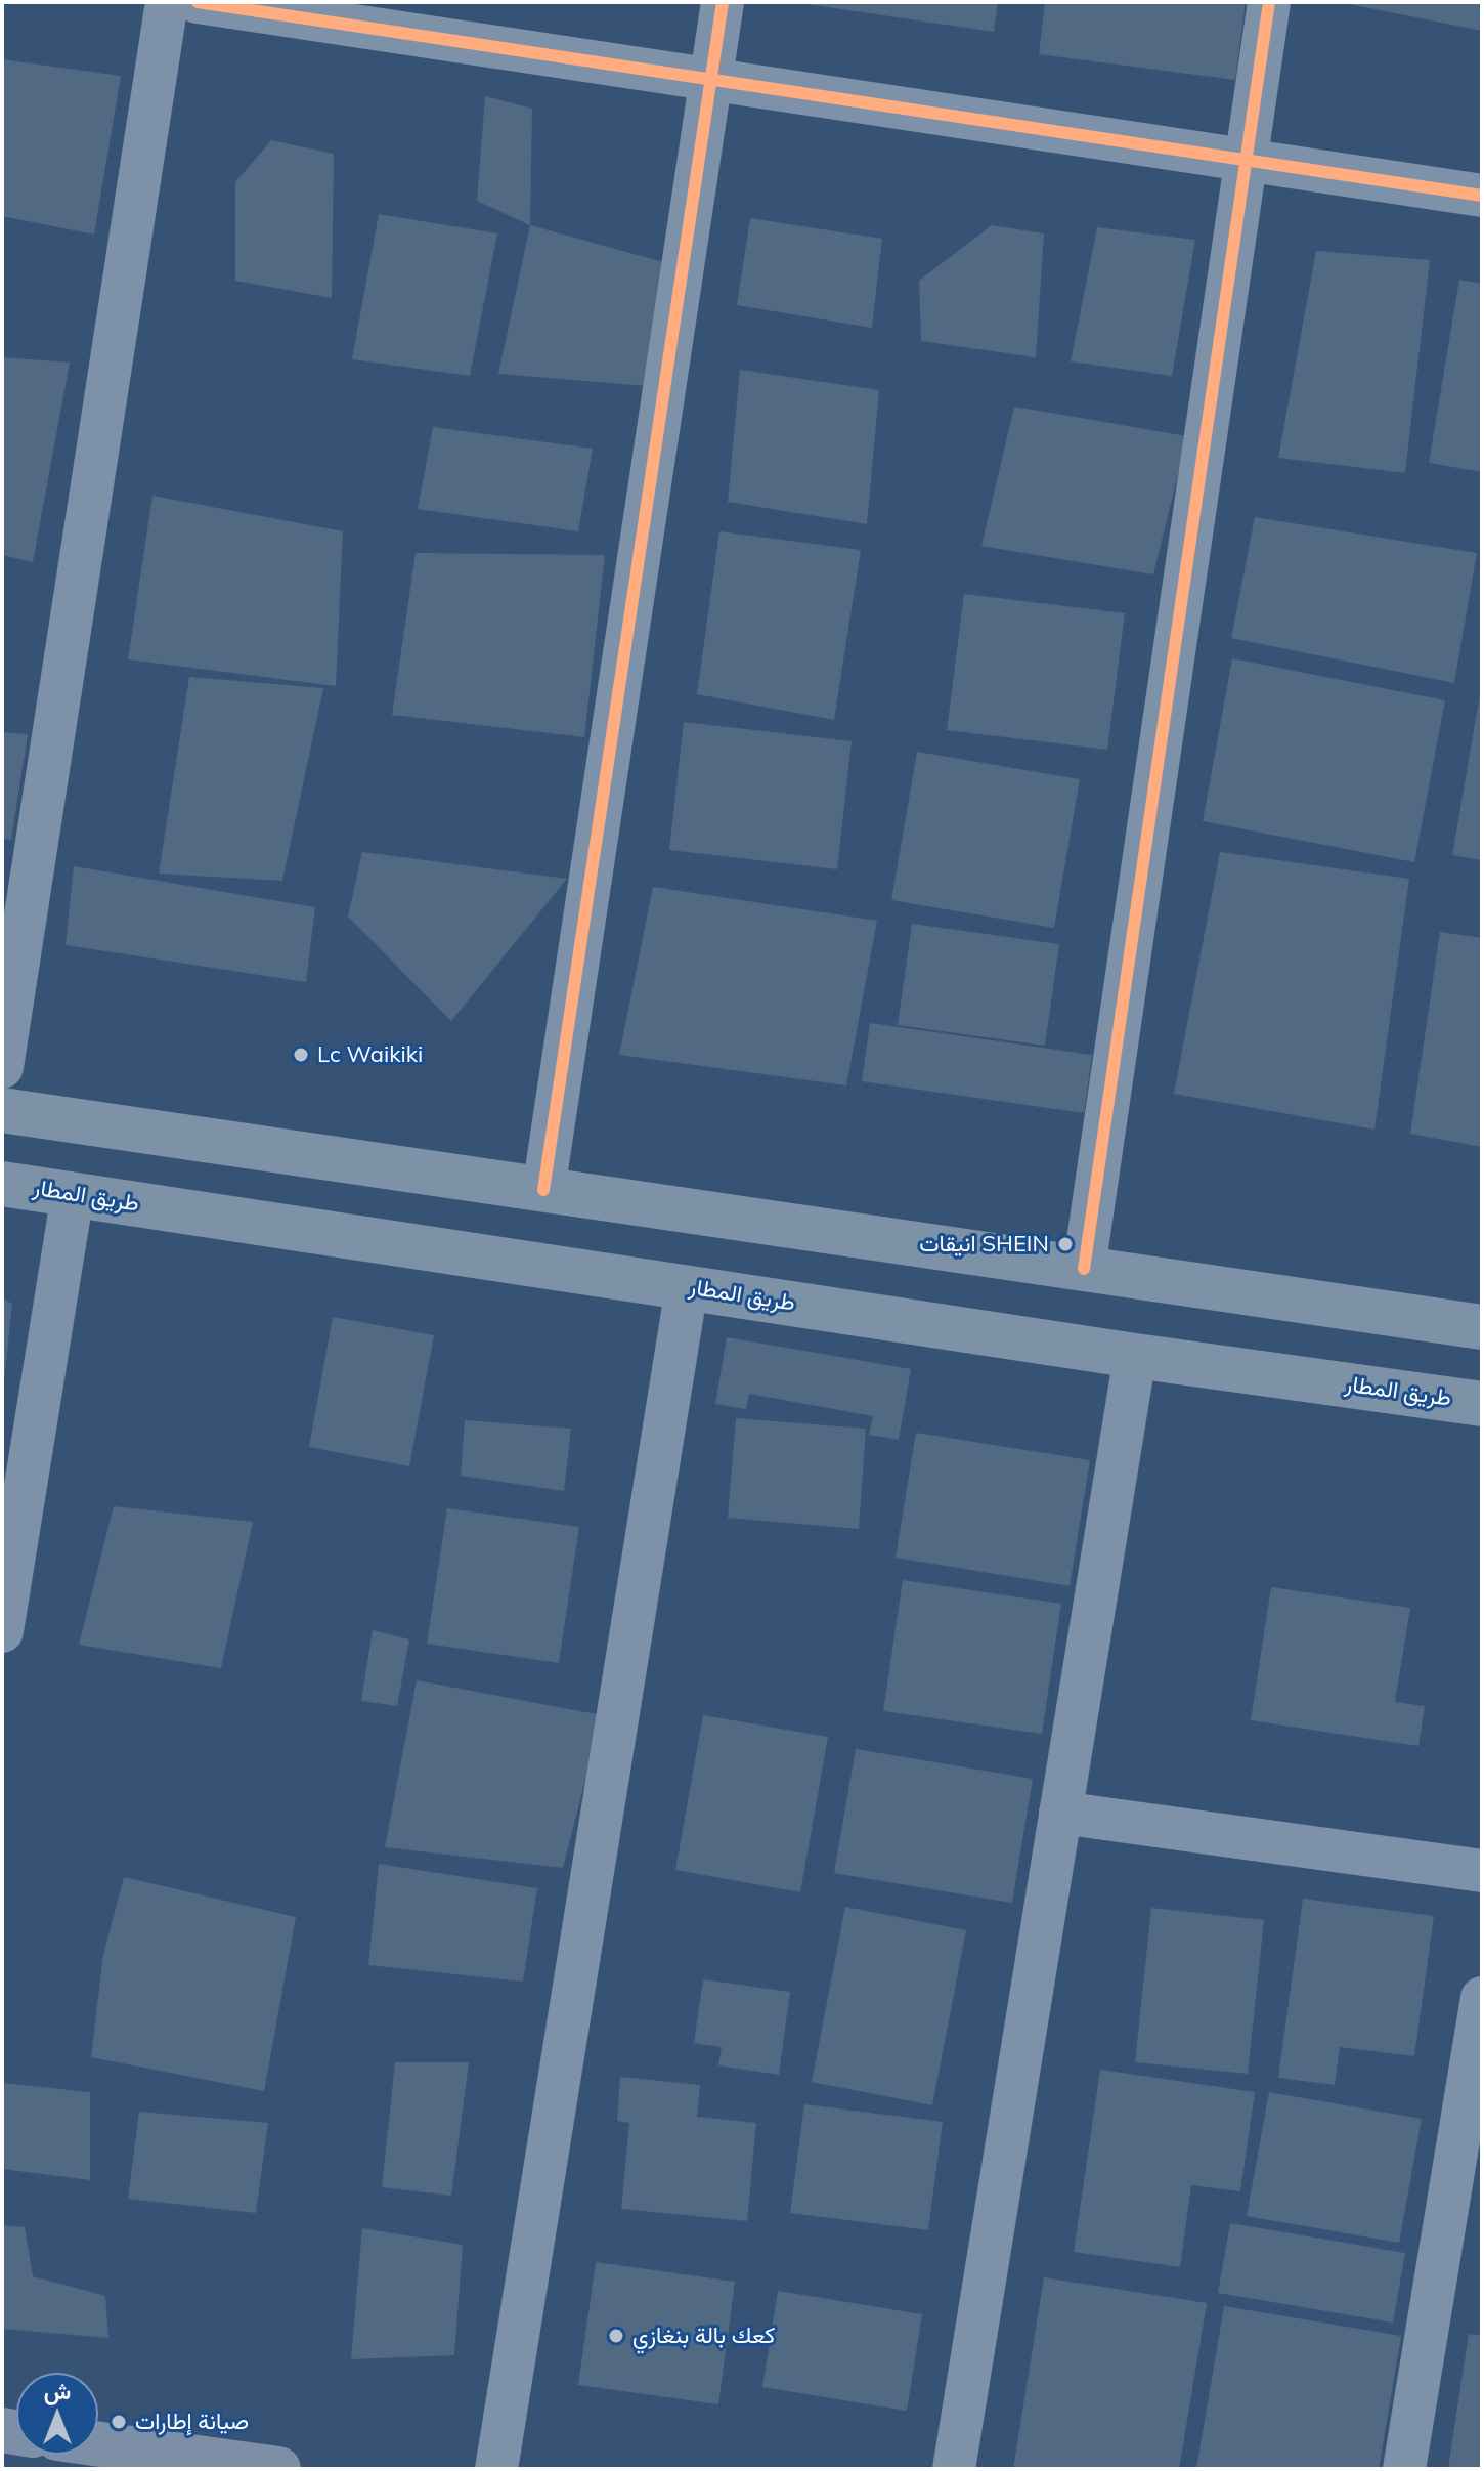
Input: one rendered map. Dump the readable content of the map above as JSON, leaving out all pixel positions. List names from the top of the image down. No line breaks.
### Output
{"streets":{"highway":["طريق المطار"]},"places":["Lc Waikiki","انيقات SHEIN","كعك بالة بنغازي","صيانة إطارات"],"north":"top"}
